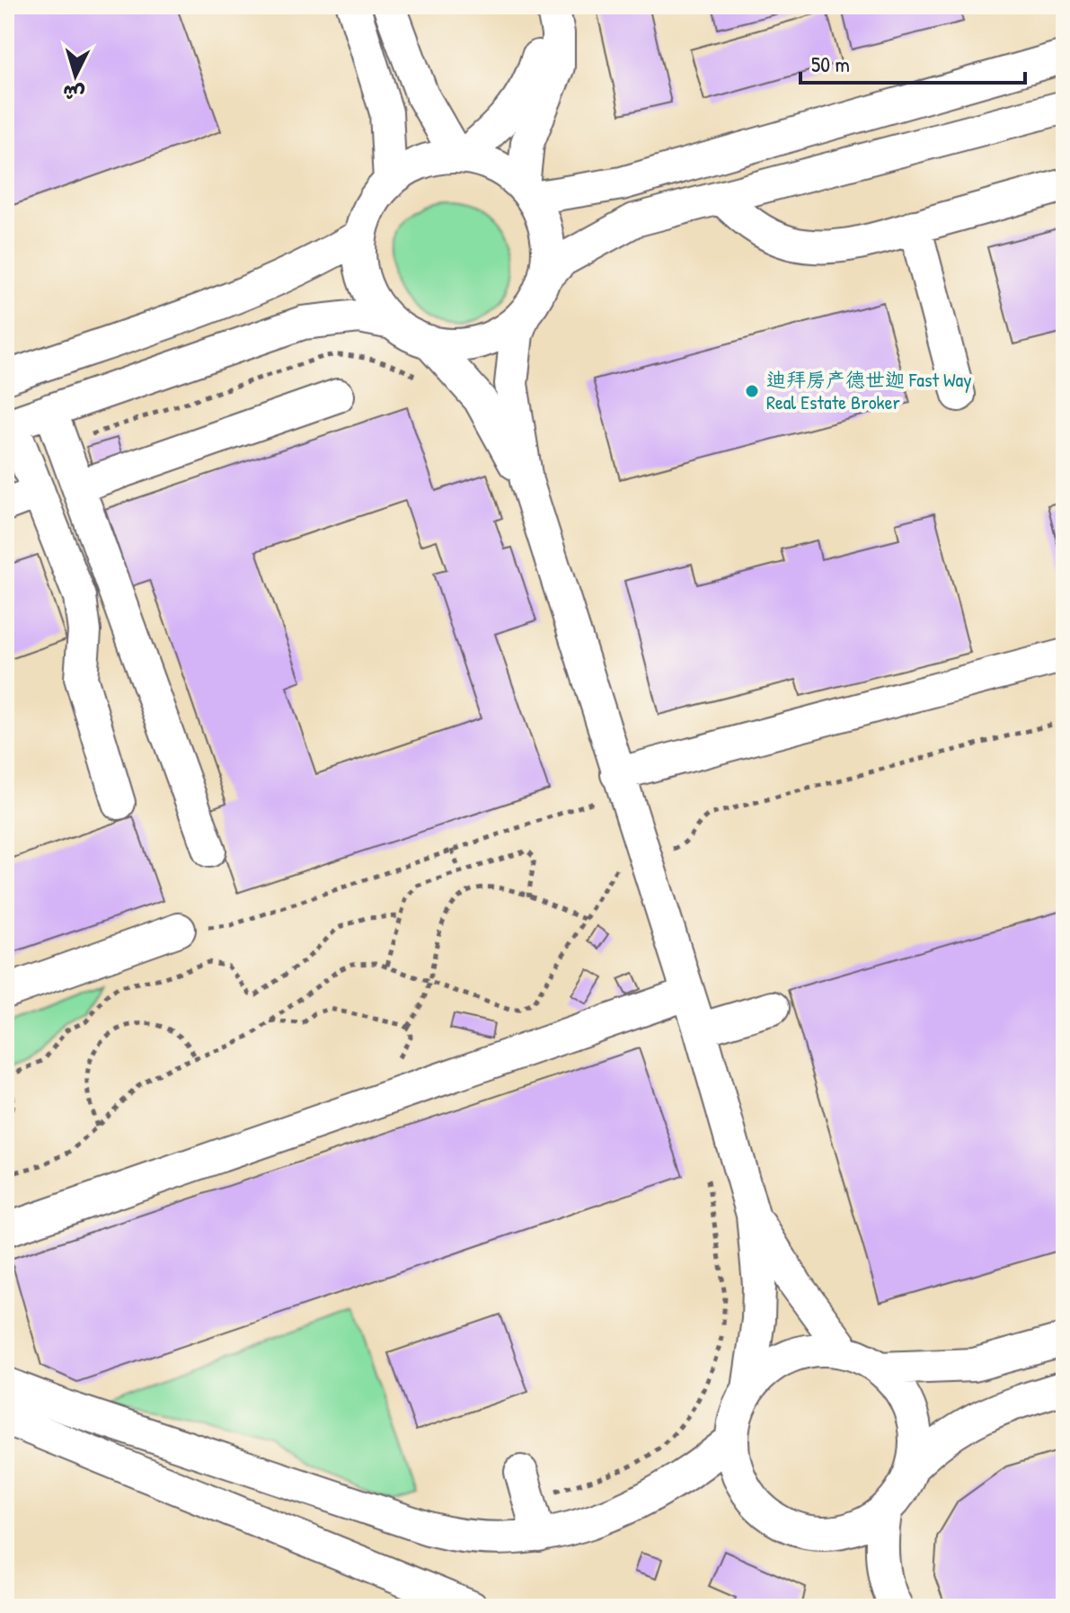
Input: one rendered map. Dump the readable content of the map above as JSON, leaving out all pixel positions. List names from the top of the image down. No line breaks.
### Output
{"places":["迪拜房产德世迦 Fast Way Real Estate Broker"],"scale_bar":"50 m","north":"bottom"}
